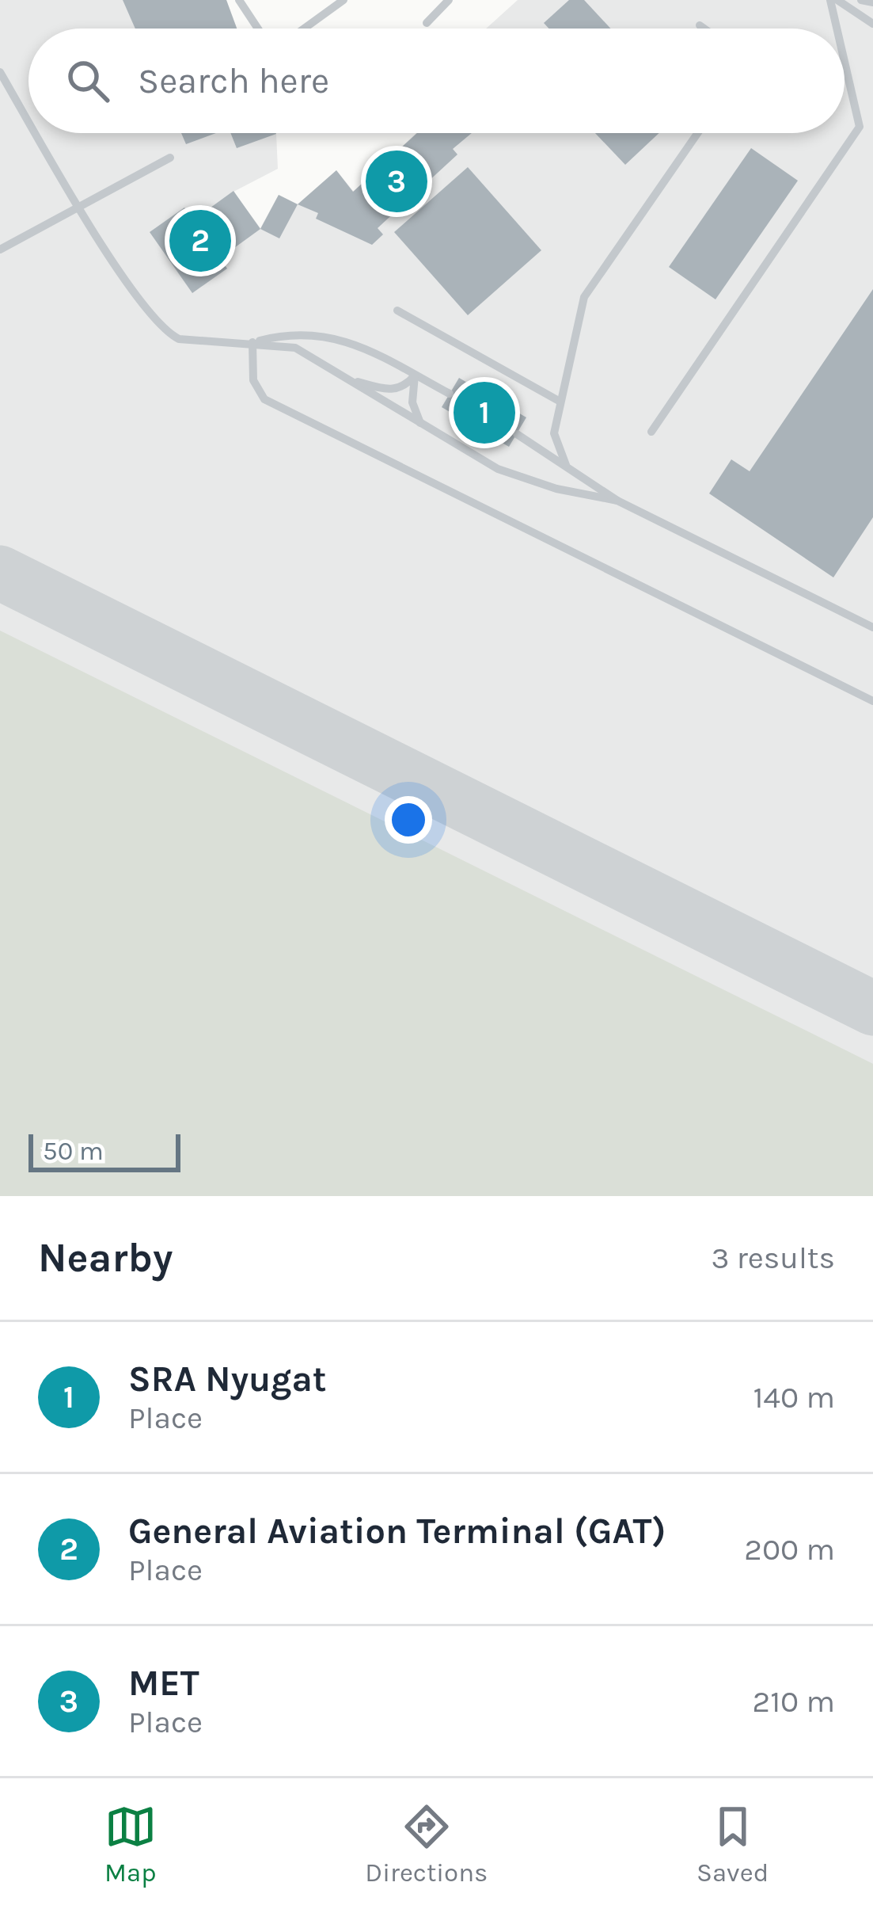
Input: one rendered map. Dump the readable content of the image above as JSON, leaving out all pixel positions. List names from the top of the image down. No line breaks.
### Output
{"scale_bar":"50 m","page":{"search":"Search here","pins":["3","2","1"],"scale":"50 m","heading":["Nearby","3 results"],"list":[{"mark":"1","name":"SRA Nyugat","note":"Place","value":"140 m"},{"mark":"2","name":"General Aviation Terminal (GAT)","note":"Place","value":"200 m"},{"mark":"3","name":"MET","note":"Place","value":"210 m"}],"nav":["Map","Directions","Saved"]}}
